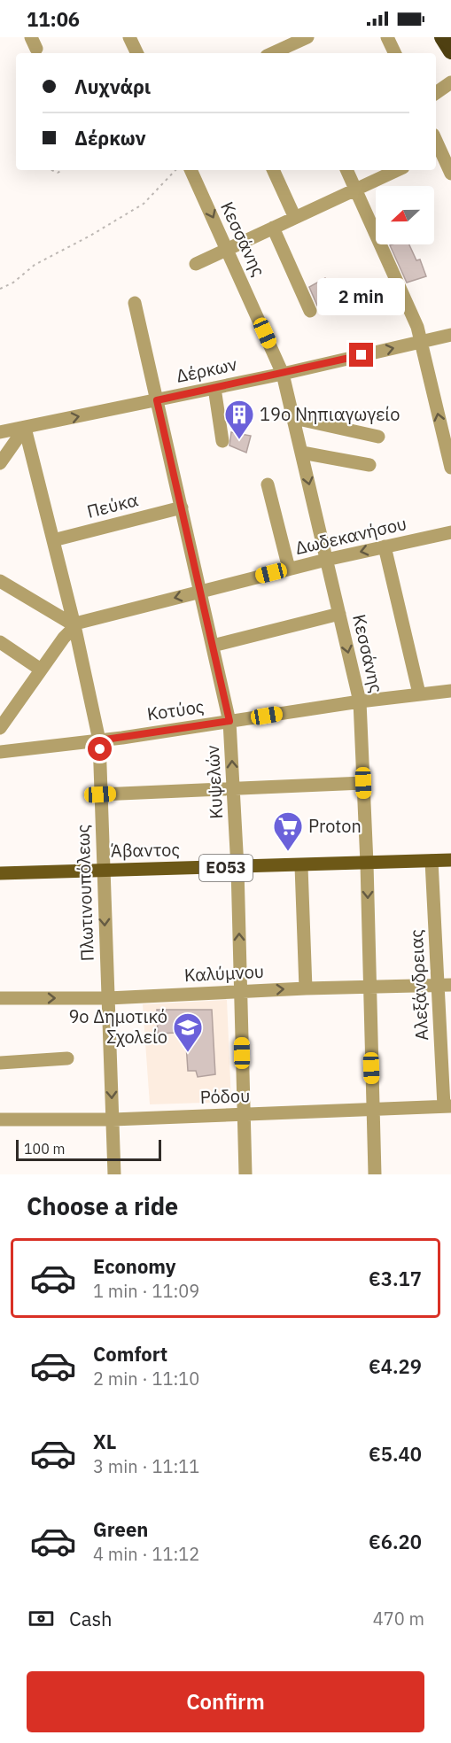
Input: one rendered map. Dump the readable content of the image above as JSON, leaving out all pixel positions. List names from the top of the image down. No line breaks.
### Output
{"streets":{"main road":["Άβαντος","ΕΟ53"],"street":["Κεσσάνης","Δέρκων","Πεύκα","Δωδεκανήσου","Κοτύος","Κυψελών","Πλωτινουπόλεως","Καλύμνου","Αλεξάνδρειας","Ρόδου"]},"crossings":[["Κεσσάνης","Δέρκων"],["Κεσσάνης","Δωδεκανήσου"],["Κεσσάνης","Κοτύος"],["Κεσσάνης","Άβαντος"],["Κεσσάνης","Καλύμνου"],["Κεσσάνης","Ρόδου"],["Δέρκων","Κυψελών"],["Δέρκων","Πλωτινουπόλεως"],["Πεύκα","Κυψελών"],["Πεύκα","Πλωτινουπόλεως"],["Δωδεκανήσου","Κυψελών"],["Δωδεκανήσου","Πλωτινουπόλεως"],["Κοτύος","Κυψελών"],["Κοτύος","Πλωτινουπόλεως"],["Κυψελών","Άβαντος"],["Κυψελών","Καλύμνου"],["Κυψελών","Ρόδου"],["Άβαντος","Πλωτινουπόλεως"],["Άβαντος","Αλεξάνδρειας"],["Πλωτινουπόλεως","Καλύμνου"],["Πλωτινουπόλεως","Ρόδου"],["Καλύμνου","Αλεξάνδρειας"],["Αλεξάνδρειας","Ρόδου"]],"places":{"building":["19ο Νηπιαγωγείο"],"supermarket":["Proton"],"school or university":["9ο Δημοτικό Σχολείο"]},"scale_bar":"100 m","north":"left","page":{"status":"11:06","banner":["Λυχνάρι","Δέρκων"],"bubble":"2 min","scale":"100 m","heading":"Choose a ride","list":[{"name":"Economy","note":"1 min · 11:09","value":"€3.17"},{"name":"Comfort","note":"2 min · 11:10","value":"€4.29"},{"name":"XL","note":"3 min · 11:11","value":"€5.40"},{"name":"Green","note":"4 min · 11:12","value":"€6.20"}],"pay":["Cash","470 m"],"buttons":"Confirm"}}
